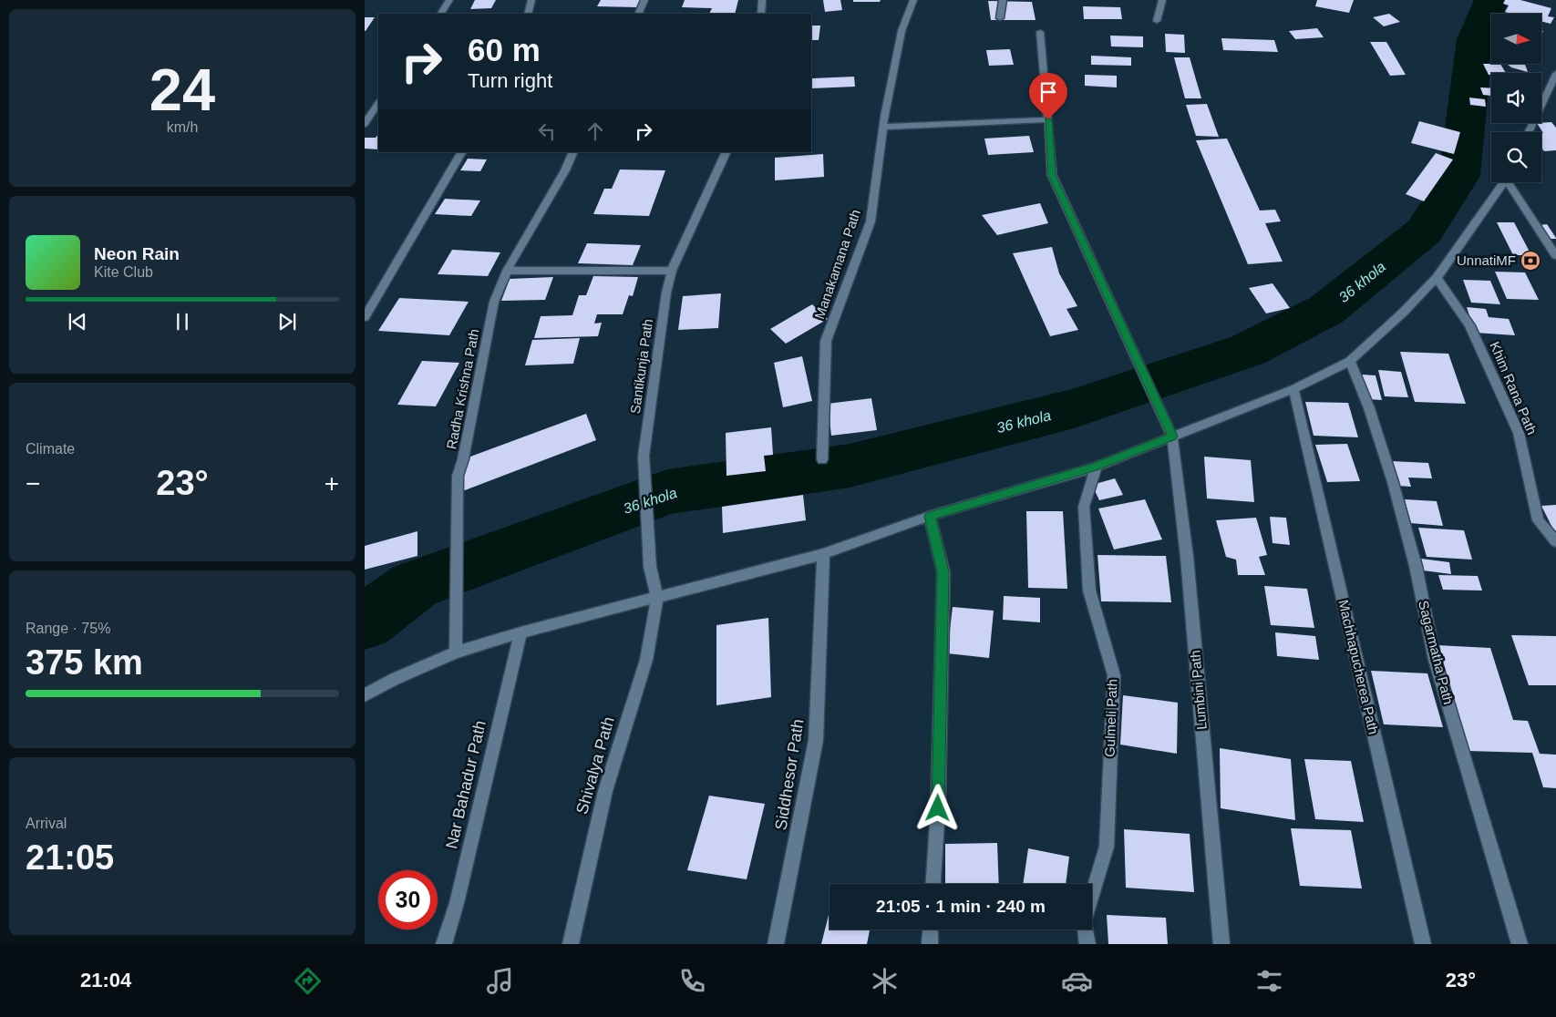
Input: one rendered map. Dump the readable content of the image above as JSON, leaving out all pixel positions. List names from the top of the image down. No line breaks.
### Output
{"streets":{"street":["Manakamana Path","Santikunja Path","Khim Rana Path","Radha Krishna Path","Sagarmatha Path","Machhapucherea Path","Lumbini Path","Gulmeli Path","Shivalya Path","Siddhesor Path","Nar Bahadur Path"]},"crossings":[["Santikunja Path","Shivalya Path"]],"water":["36 khola"],"places":{"bank":["UnnatiMF"]},"north":"right","page":{"tile":[["24","km/h"],"Climate",["Range · 75%","375 km"],["Arrival","21:05"]],"turn":["60 m","Turn right"],"song":["Neon Rain","Kite Club"],"heat":["−","23°","+"],"limit":"30","trip":"21:05 · 1 min · 240 m","tabs":["21:04","23°"]}}
